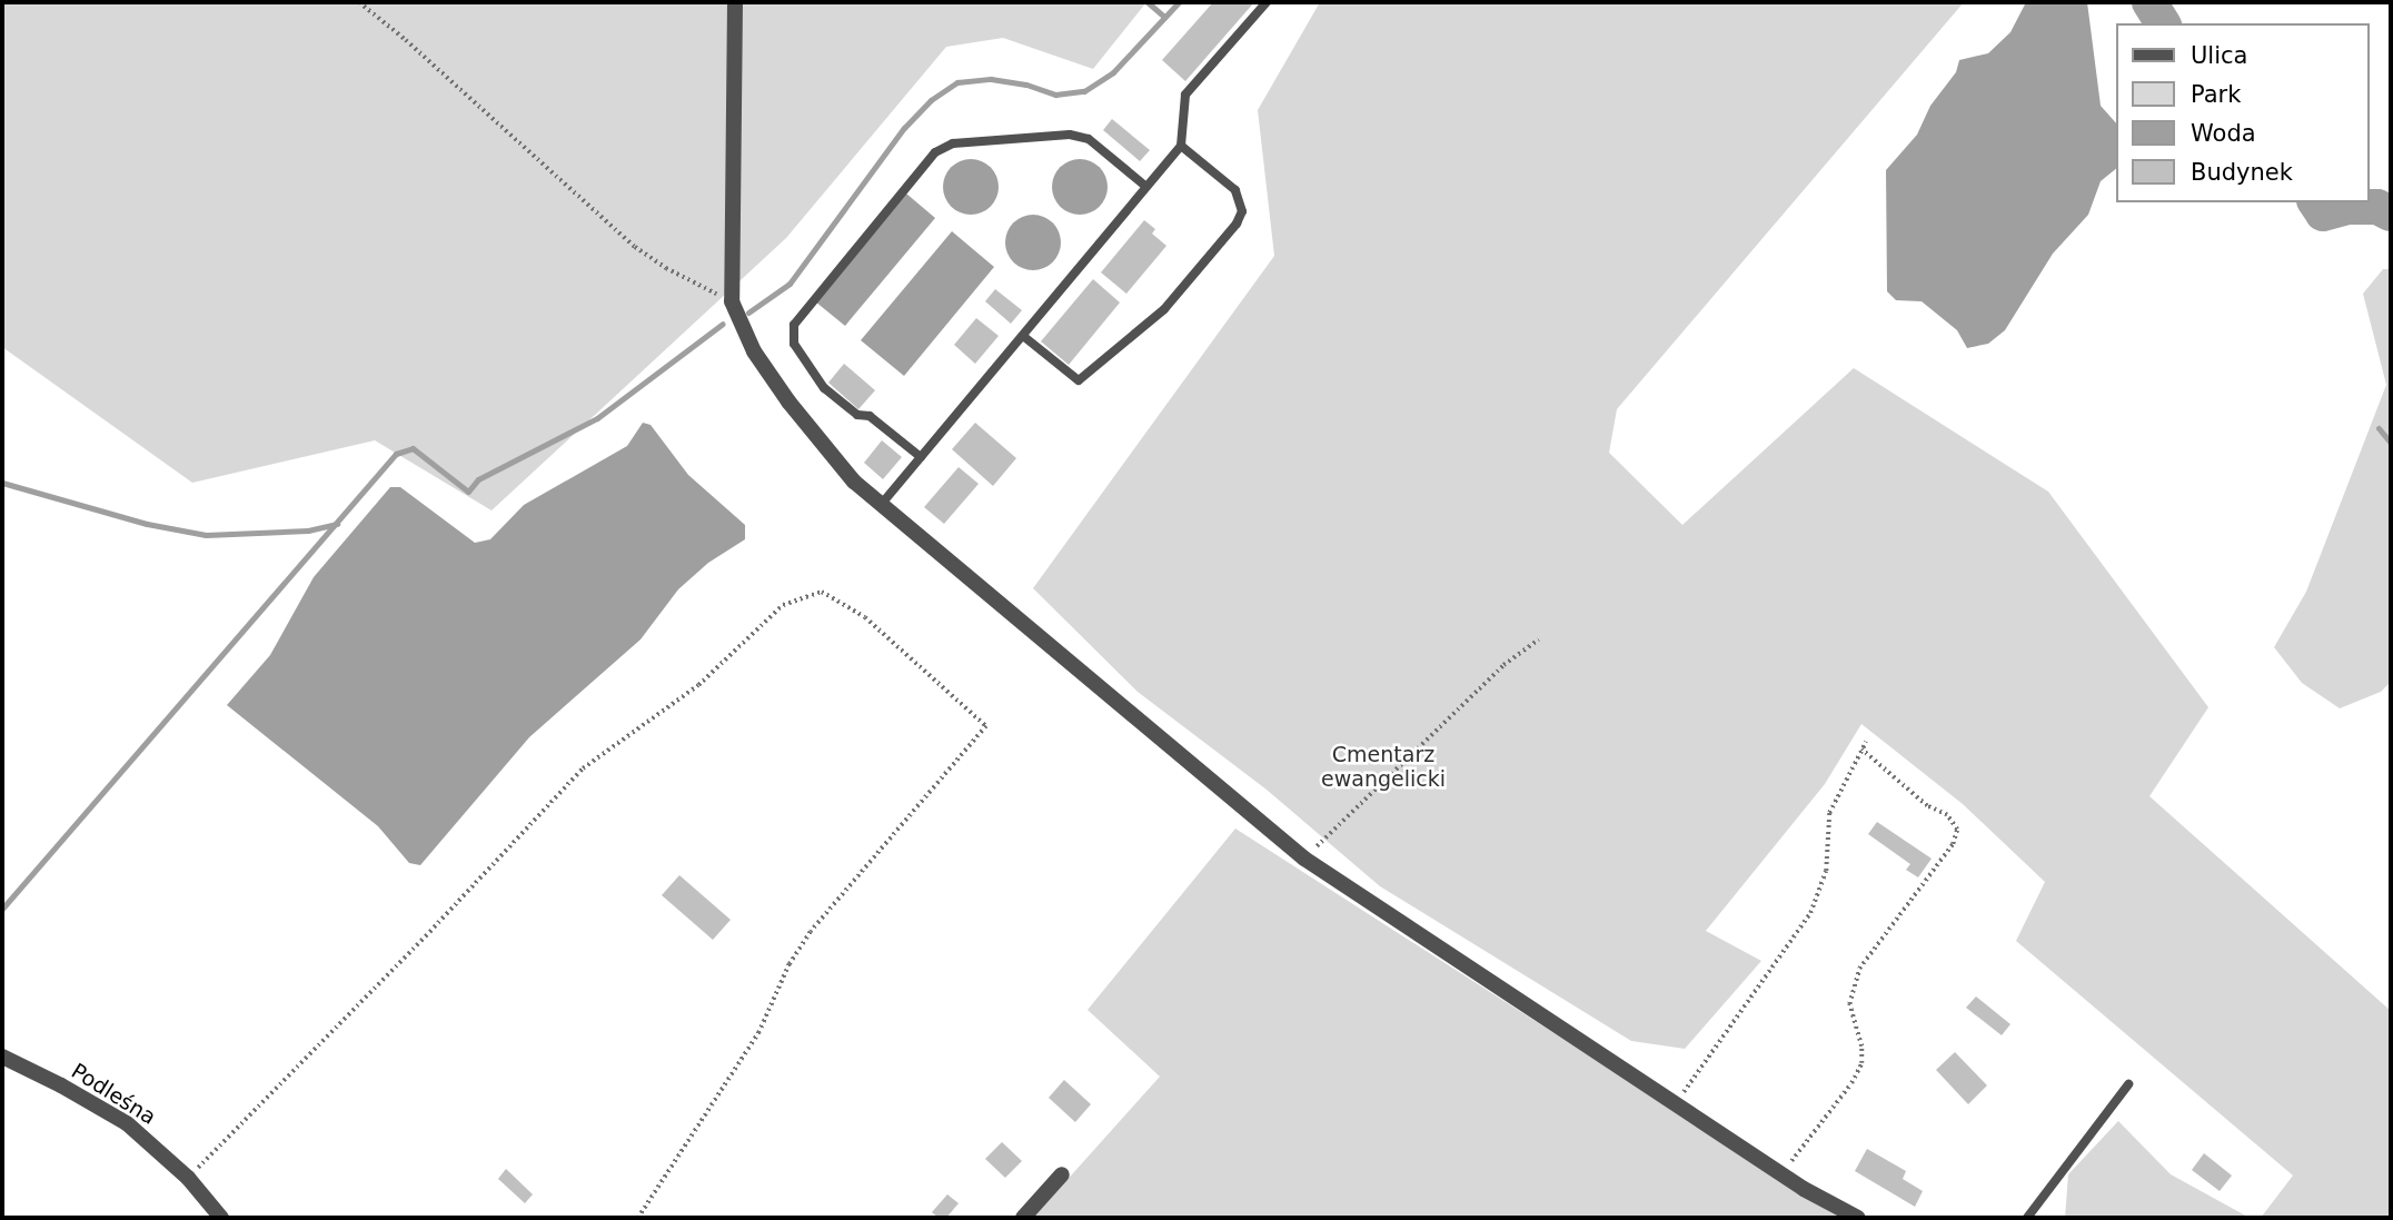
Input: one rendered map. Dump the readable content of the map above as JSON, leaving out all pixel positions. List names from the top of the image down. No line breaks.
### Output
{"streets":{"street":["Podleśna"]},"parks":["Cmentarz ewangelicki"],"legend":["Ulica","Park","Woda","Budynek"]}
